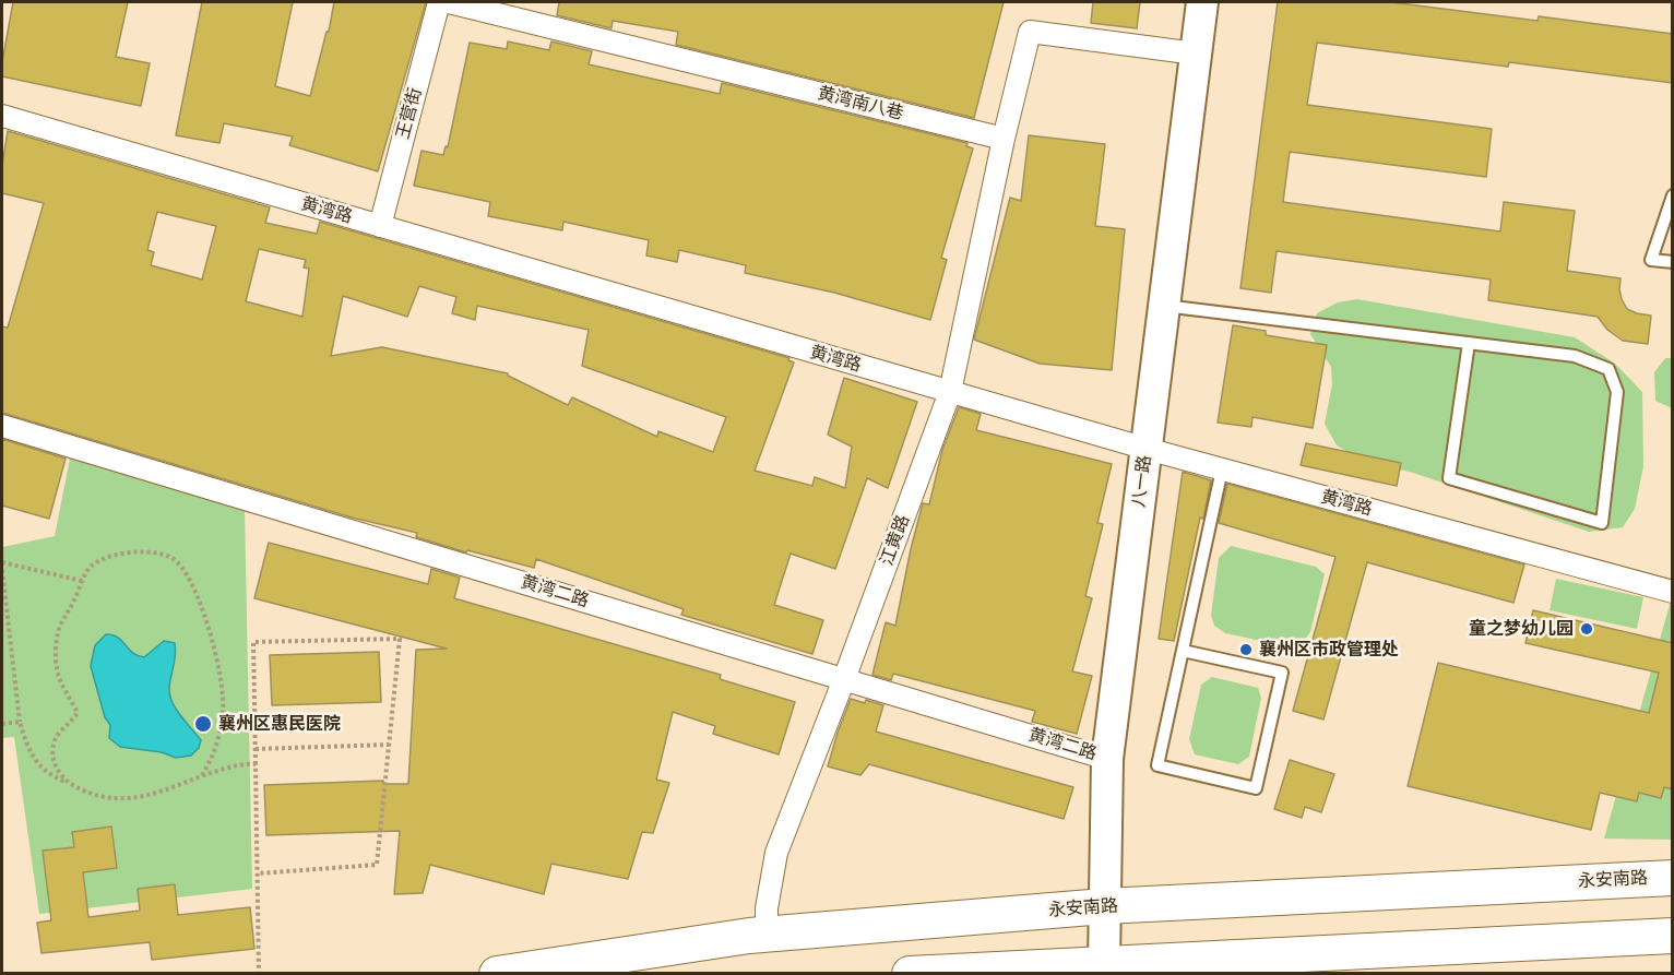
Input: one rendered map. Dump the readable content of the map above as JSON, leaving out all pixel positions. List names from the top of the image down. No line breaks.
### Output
{"streets":{"main road":["永安南路"],"street":["黄湾南八巷","王营街","黄湾路","八一路","江黄路","黄湾二路"]},"crossings":[["黄湾南八巷","江黄路"],["王营街","黄湾路"],["黄湾路","八一路"],["黄湾路","江黄路"],["八一路","黄湾二路"],["八一路","永安南路"],["江黄路","黄湾二路"],["江黄路","永安南路"]],"places":["童之梦幼儿园","襄州区市政管理处","襄州区惠民医院"]}
